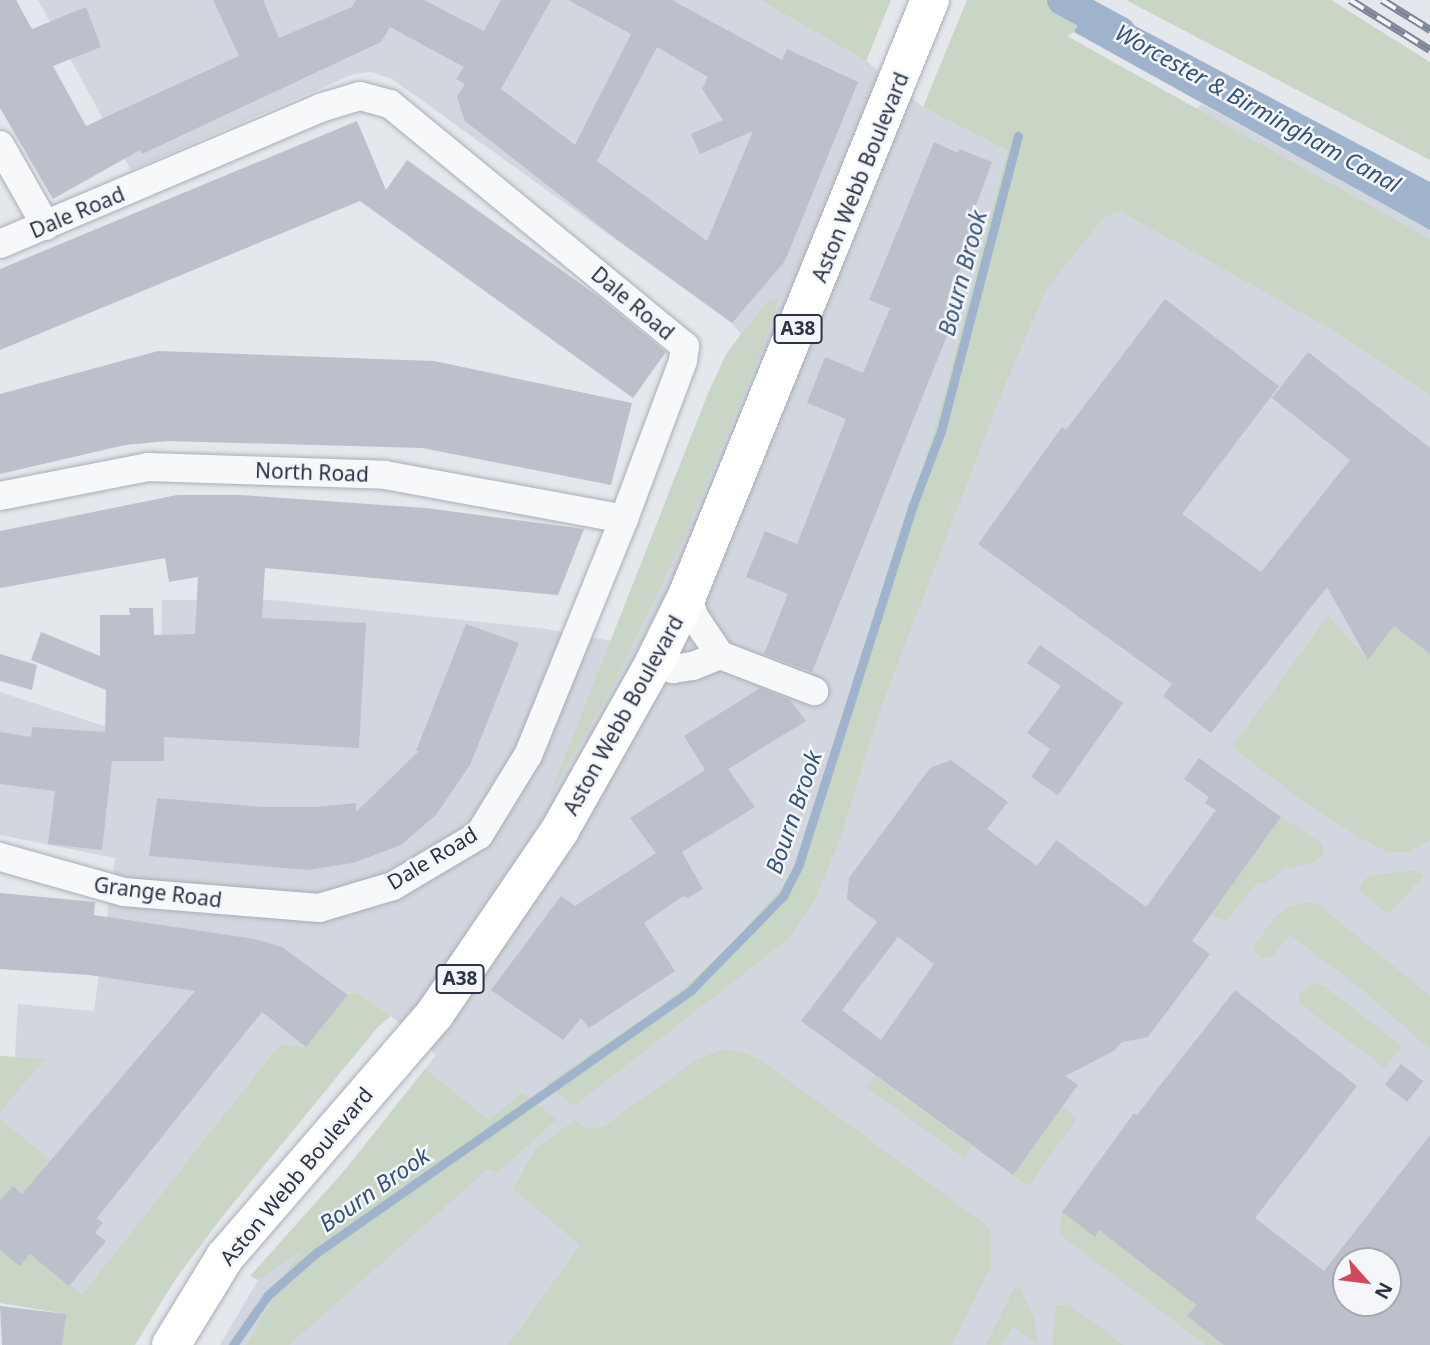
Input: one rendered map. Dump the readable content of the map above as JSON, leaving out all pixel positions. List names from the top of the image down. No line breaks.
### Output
{"streets":{"highway":["Aston Webb Boulevard","A38"],"street":["Dale Road","North Road","Grange Road"]},"crossings":[["Dale Road","North Road"],["Dale Road","Grange Road"]],"water":["Worcester & Birmingham Canal","Bourn Brook"],"north":"bottom right"}
